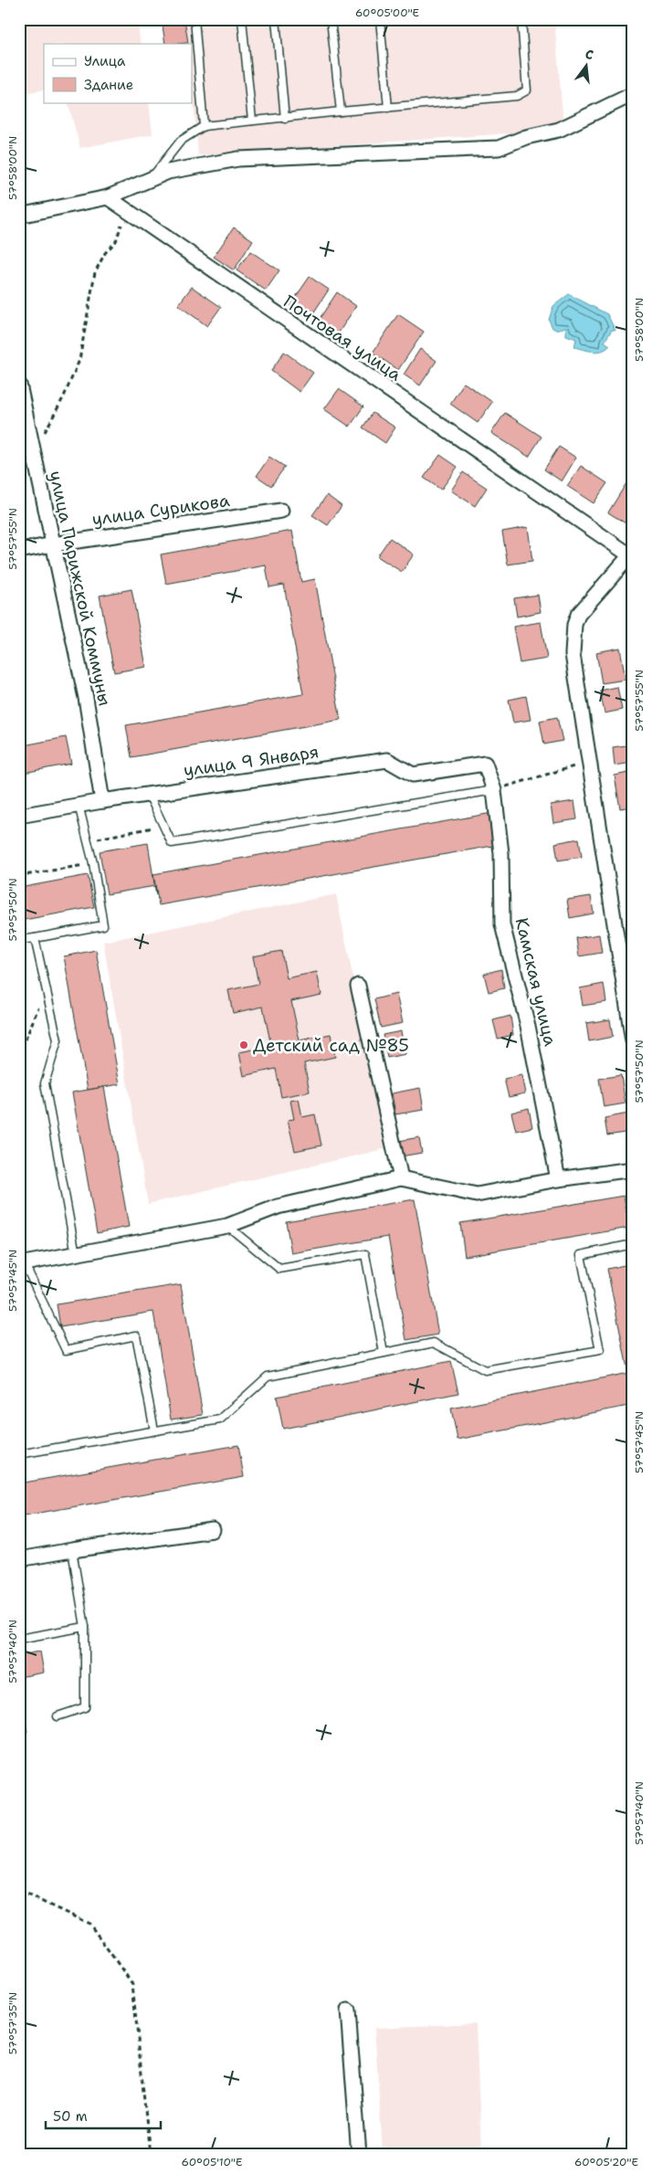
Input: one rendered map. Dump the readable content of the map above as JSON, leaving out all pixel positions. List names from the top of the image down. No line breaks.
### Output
{"streets":{"street":["Почтовая улица","улица Сурикова","улица Парижской Коммуны","улица 9 Января","Камская улица"]},"crossings":[["улица Сурикова","улица Парижской Коммуны"],["улица Парижской Коммуны","улица 9 Января"],["улица 9 Января","Камская улица"]],"places":["Детский сад №85"],"legend":["Улица","Здание"],"scale_bar":"50 m","north":"top","coordinates":["60°05'00\"E","57°58'00\"N","57°57'55\"N","57°57'50\"N","57°57'45\"N","57°57'40\"N","57°57'35\"N","60°05'10\"E","60°05'20\"E"]}
